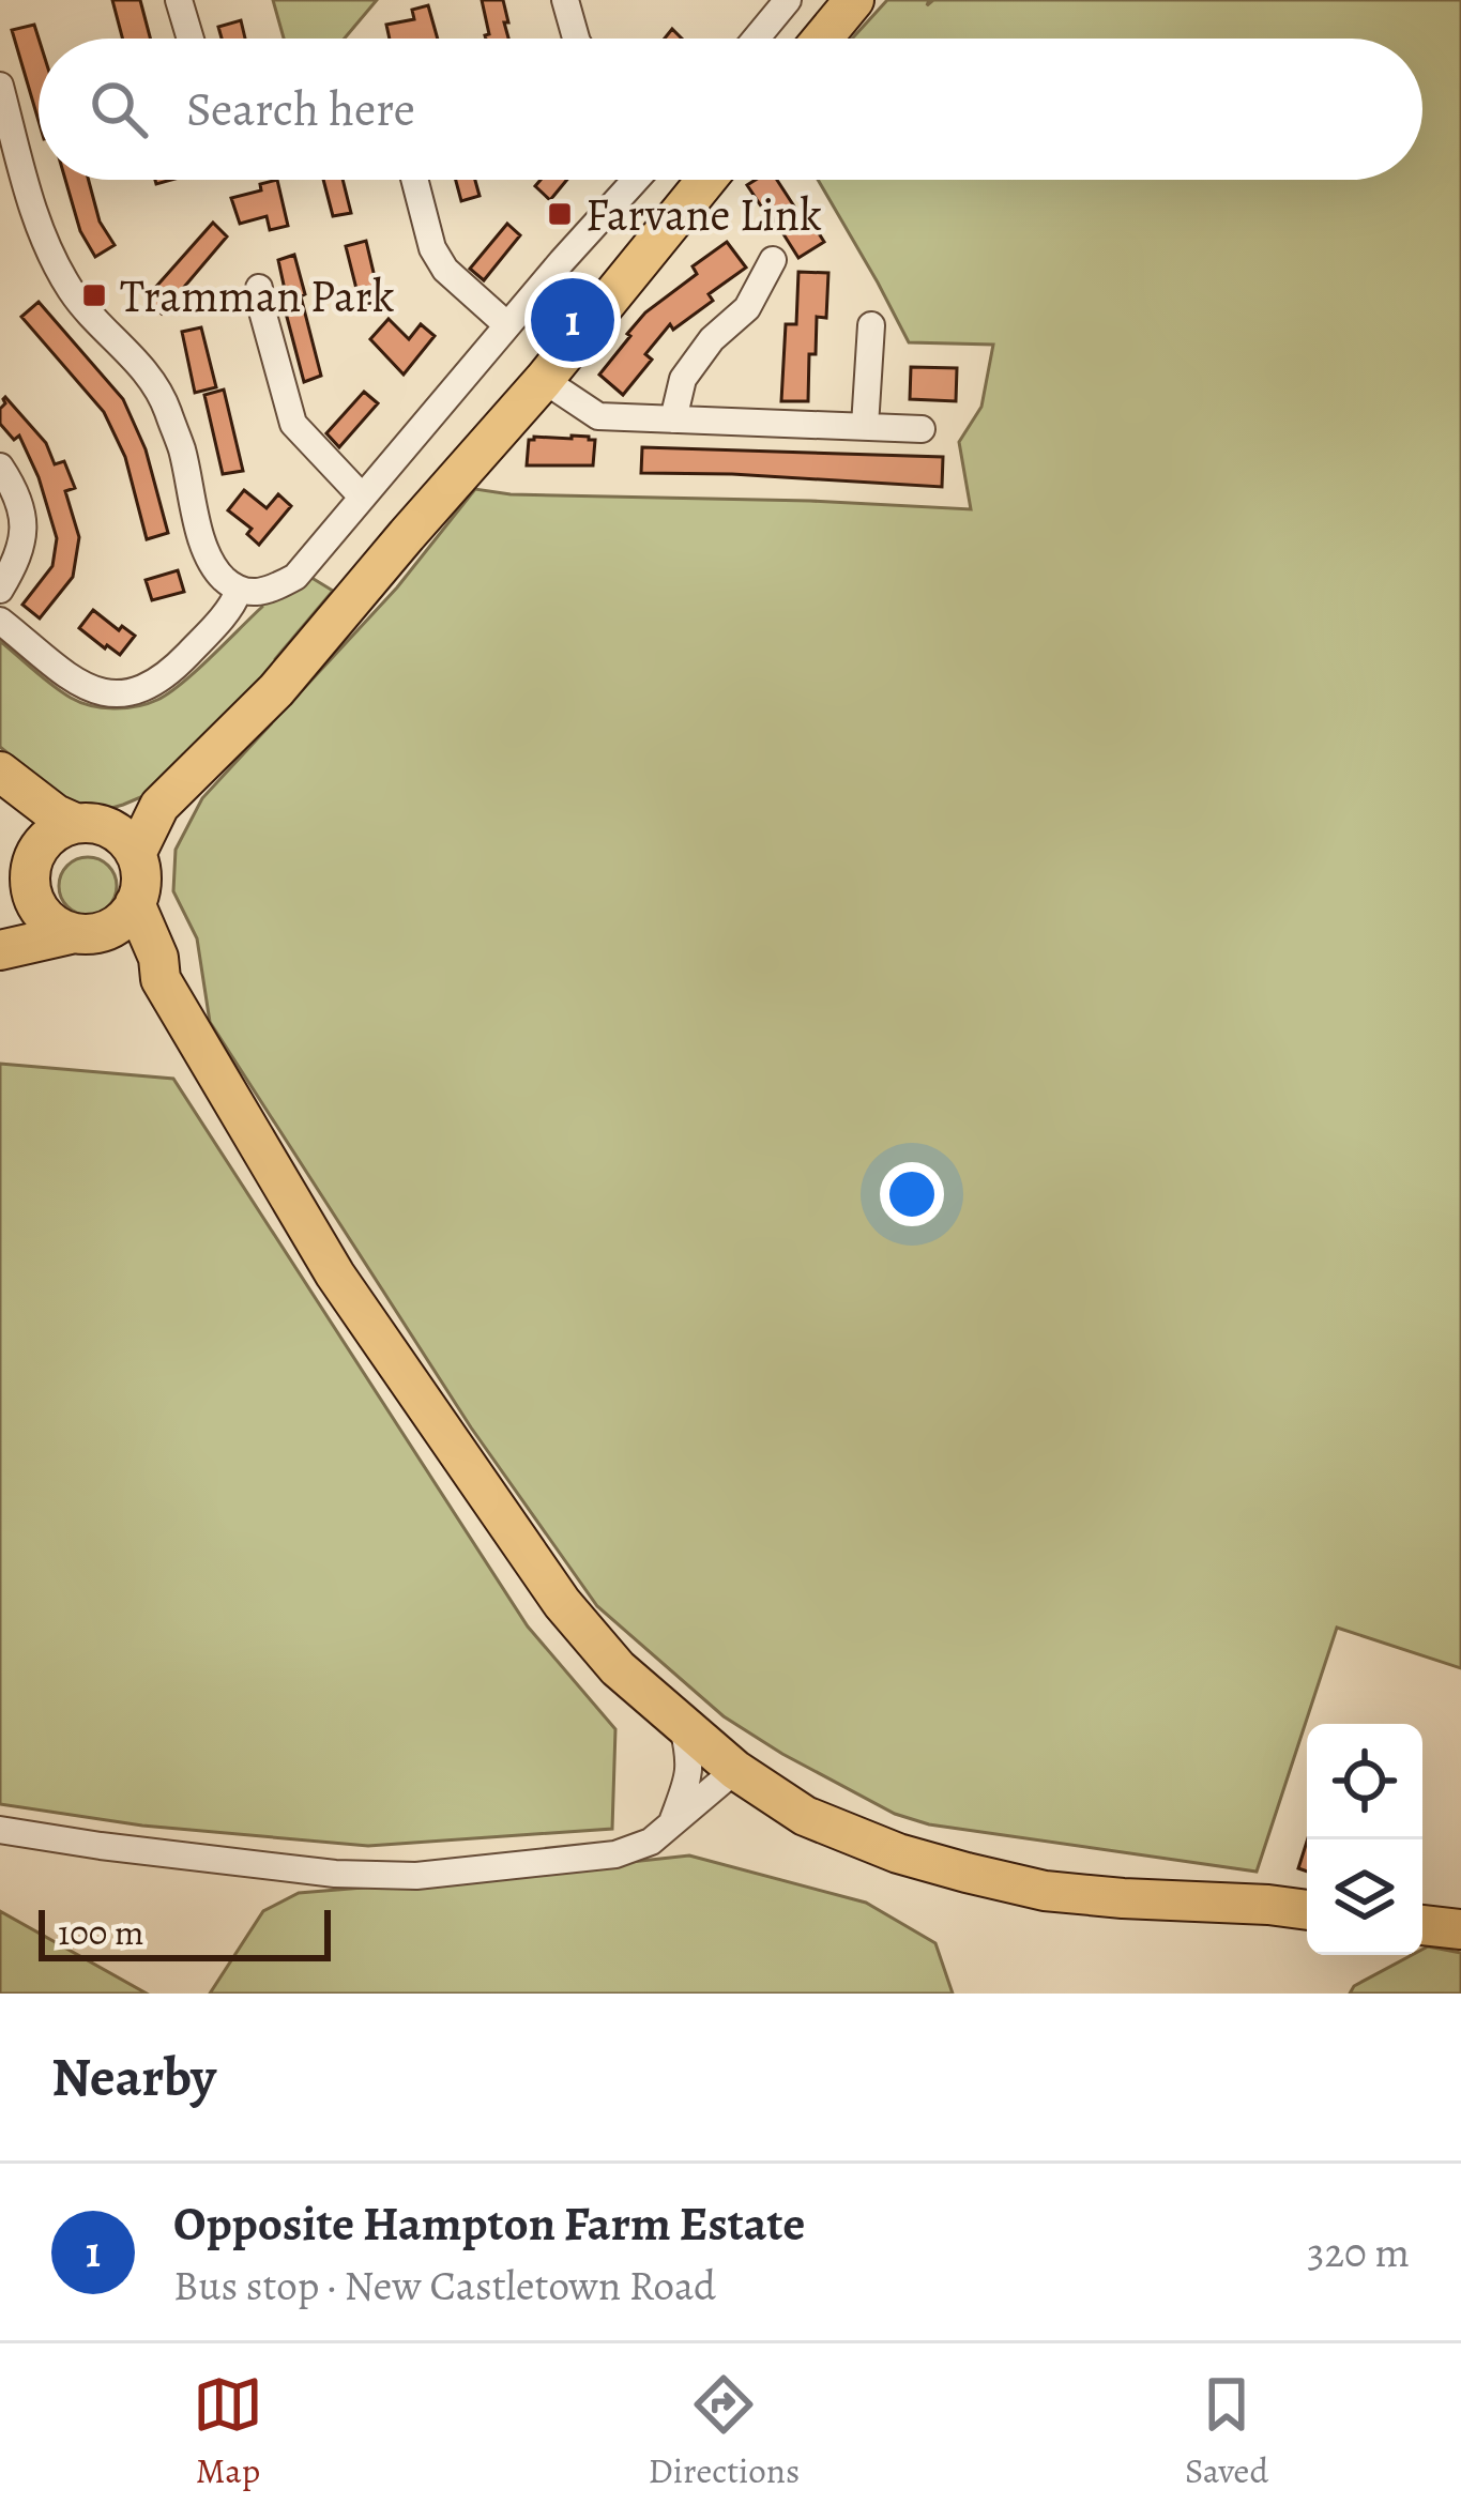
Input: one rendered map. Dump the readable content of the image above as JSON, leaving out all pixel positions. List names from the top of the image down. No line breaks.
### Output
{"places":{"transit":["Farvane Link","Tramman Park"]},"scale_bar":"100 m","page":{"search":"Search here","pins":"1","scale":"100 m","heading":"Nearby","list":[{"mark":"1","name":"Opposite Hampton Farm Estate","note":"Bus stop · New Castletown Road","value":"320 m"}],"nav":["Map","Directions","Saved"]}}
